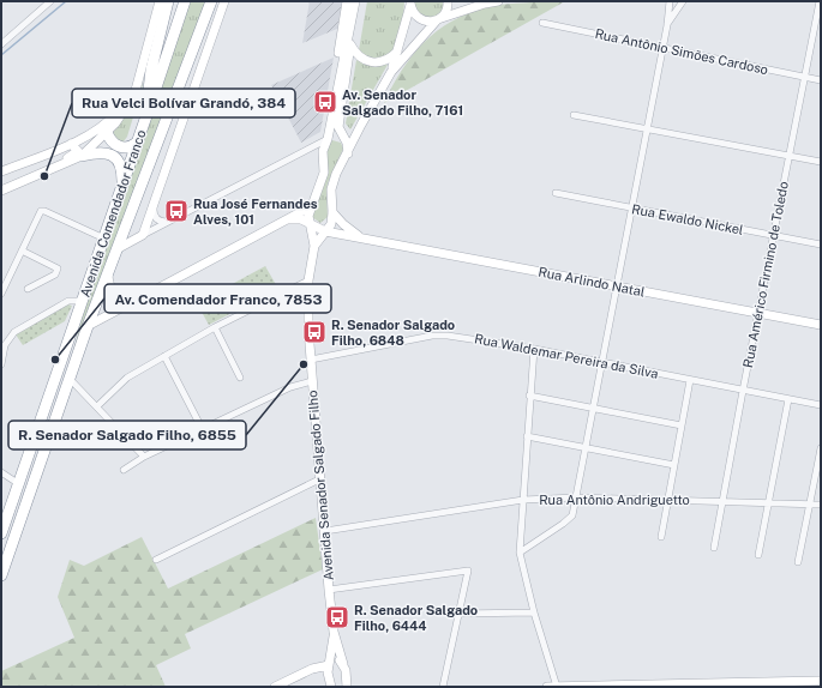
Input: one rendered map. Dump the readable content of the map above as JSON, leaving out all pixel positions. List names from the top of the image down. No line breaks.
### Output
{"streets":{"highway":["Avenida Comendador Franco"],"main road":["Rua Arlindo Natal","Avenida Senador Salgado Filho"],"street":["Rua Antônio Simões Cardoso","Rua Ewaldo Nickel","Rua Américo Firmino de Toledo","Rua Waldemar Pereira da Silva","Rua Antônio Andriguetto"]},"crossings":[["Rua Antônio Simões Cardoso","Rua Américo Firmino de Toledo"],["Rua Ewaldo Nickel","Rua Américo Firmino de Toledo"],["Rua Américo Firmino de Toledo","Rua Arlindo Natal"],["Rua Américo Firmino de Toledo","Rua Waldemar Pereira da Silva"],["Rua Américo Firmino de Toledo","Rua Antônio Andriguetto"],["Rua Arlindo Natal","Avenida Senador Salgado Filho"],["Rua Waldemar Pereira da Silva","Avenida Senador Salgado Filho"],["Avenida Senador Salgado Filho","Rua Antônio Andriguetto"]],"places":{"bus stop":["Av. Senador Salgado Filho, 7161","Rua José Fernandes Alves, 101","R. Senador Salgado Filho, 6848","R. Senador Salgado Filho, 6444"],"other":["Rua Velci Bolívar Grandó, 384","Av. Comendador Franco, 7853","R. Senador Salgado Filho, 6855"]}}
